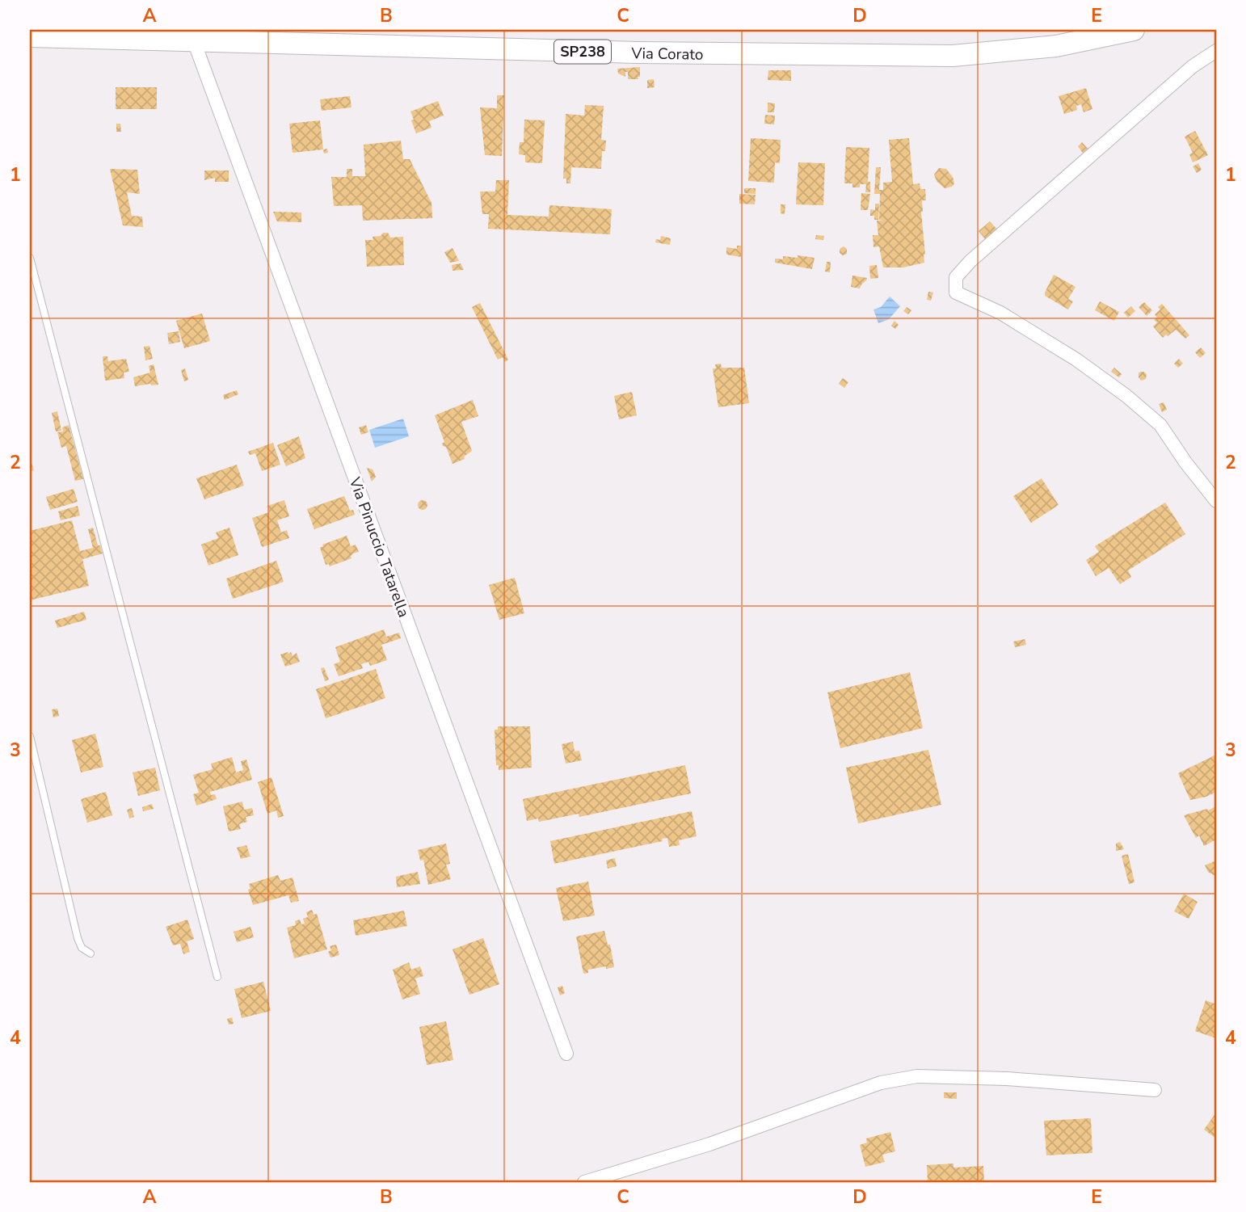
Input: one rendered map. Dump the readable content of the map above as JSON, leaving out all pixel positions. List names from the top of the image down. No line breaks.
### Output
{"streets":{"main road":["SP238","Via Corato"],"street":["Via Pinuccio Tatarella"]},"crossings":[["Via Corato","Via Pinuccio Tatarella"]],"grid":{"columns":["A","B","C","D","E"],"rows":["1","2","3","4"]}}
